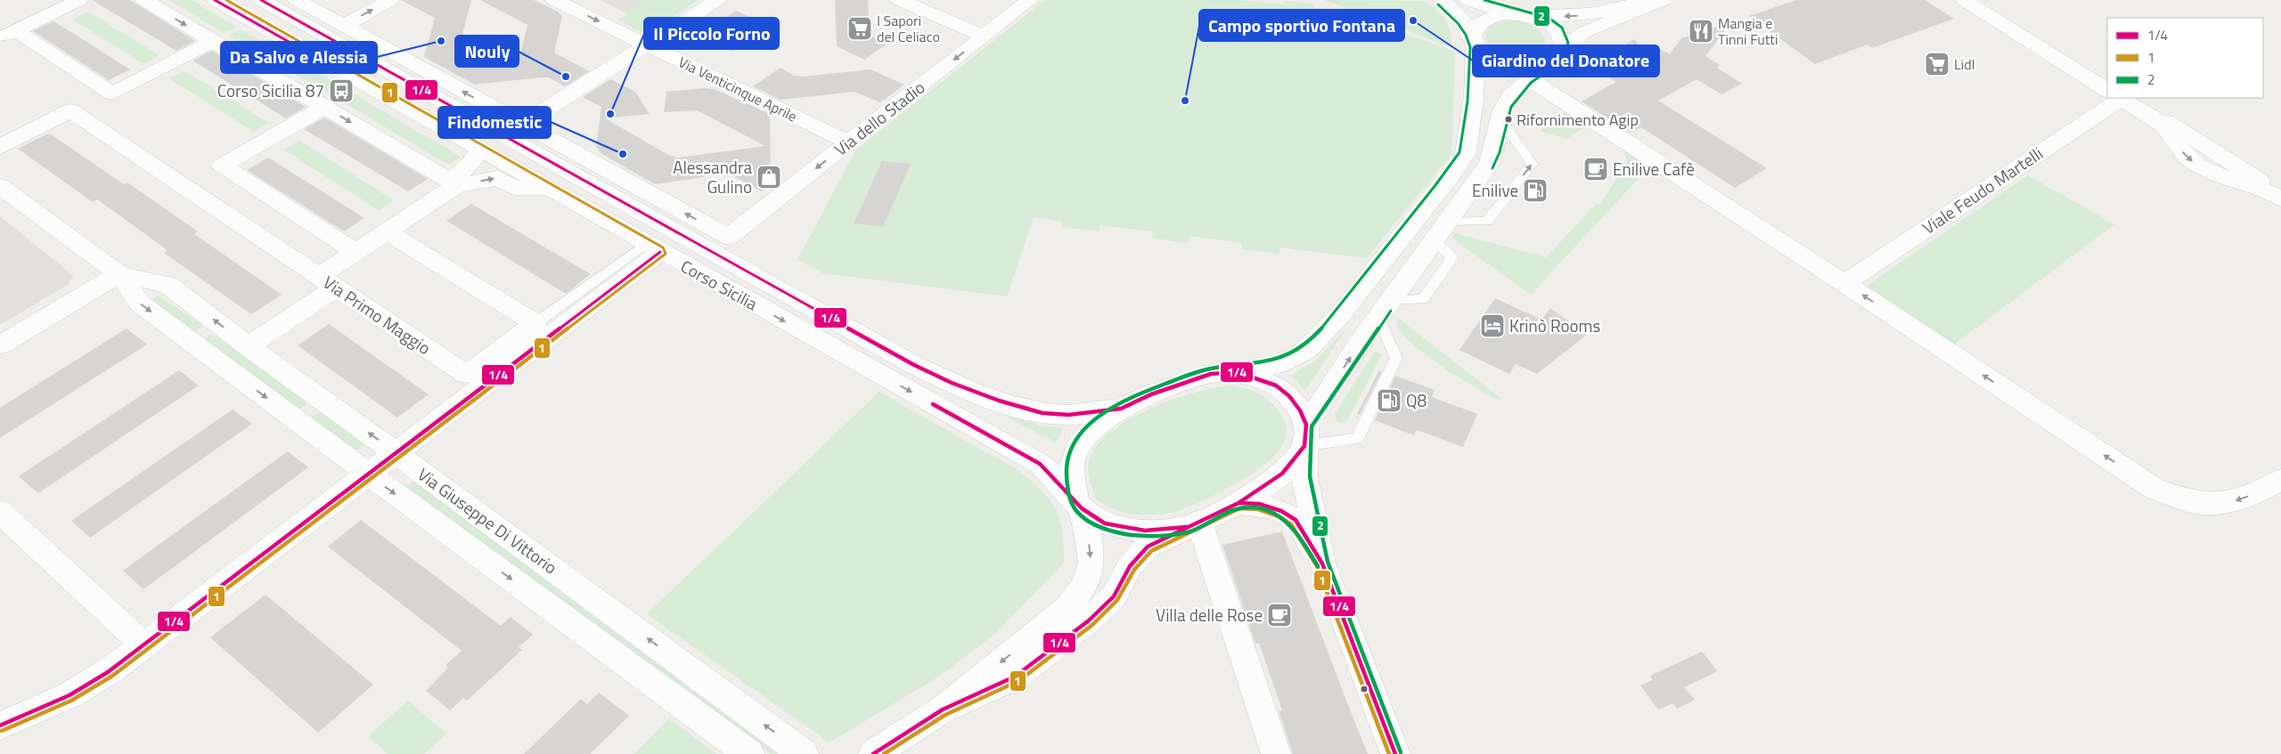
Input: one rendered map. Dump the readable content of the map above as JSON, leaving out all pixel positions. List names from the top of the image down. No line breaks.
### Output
{"streets":{"street":["Via Venticinque Aprile","Via dello Stadio","Viale Feudo Martelli","Corso Sicilia","Via Primo Maggio","Via Giuseppe Di Vittorio"]},"crossings":[["Via Venticinque Aprile","Via dello Stadio"]],"places":{"other":["Giardino del Donatore","Da Salvo e Alessia","Nouly","Campo sportivo Fontana","Il Piccolo Forno","Rifornimento Agip","Findomestic"],"supermarket":["I Sapori del Celiaco","Lidl"],"restaurant":["Mangia e Tinni Futti"],"bus stop":["Corso Sicilia 87"],"cafe":["Enilive Cafè","Villa delle Rose"],"shop":["Alessandra Gulino"],"fuel station":["Enilive","Q8"],"hotel":["Krinò Rooms"]},"lines":["transit line 1/4","transit line 1","transit line 2"],"legend":["1/4","1","2"]}
